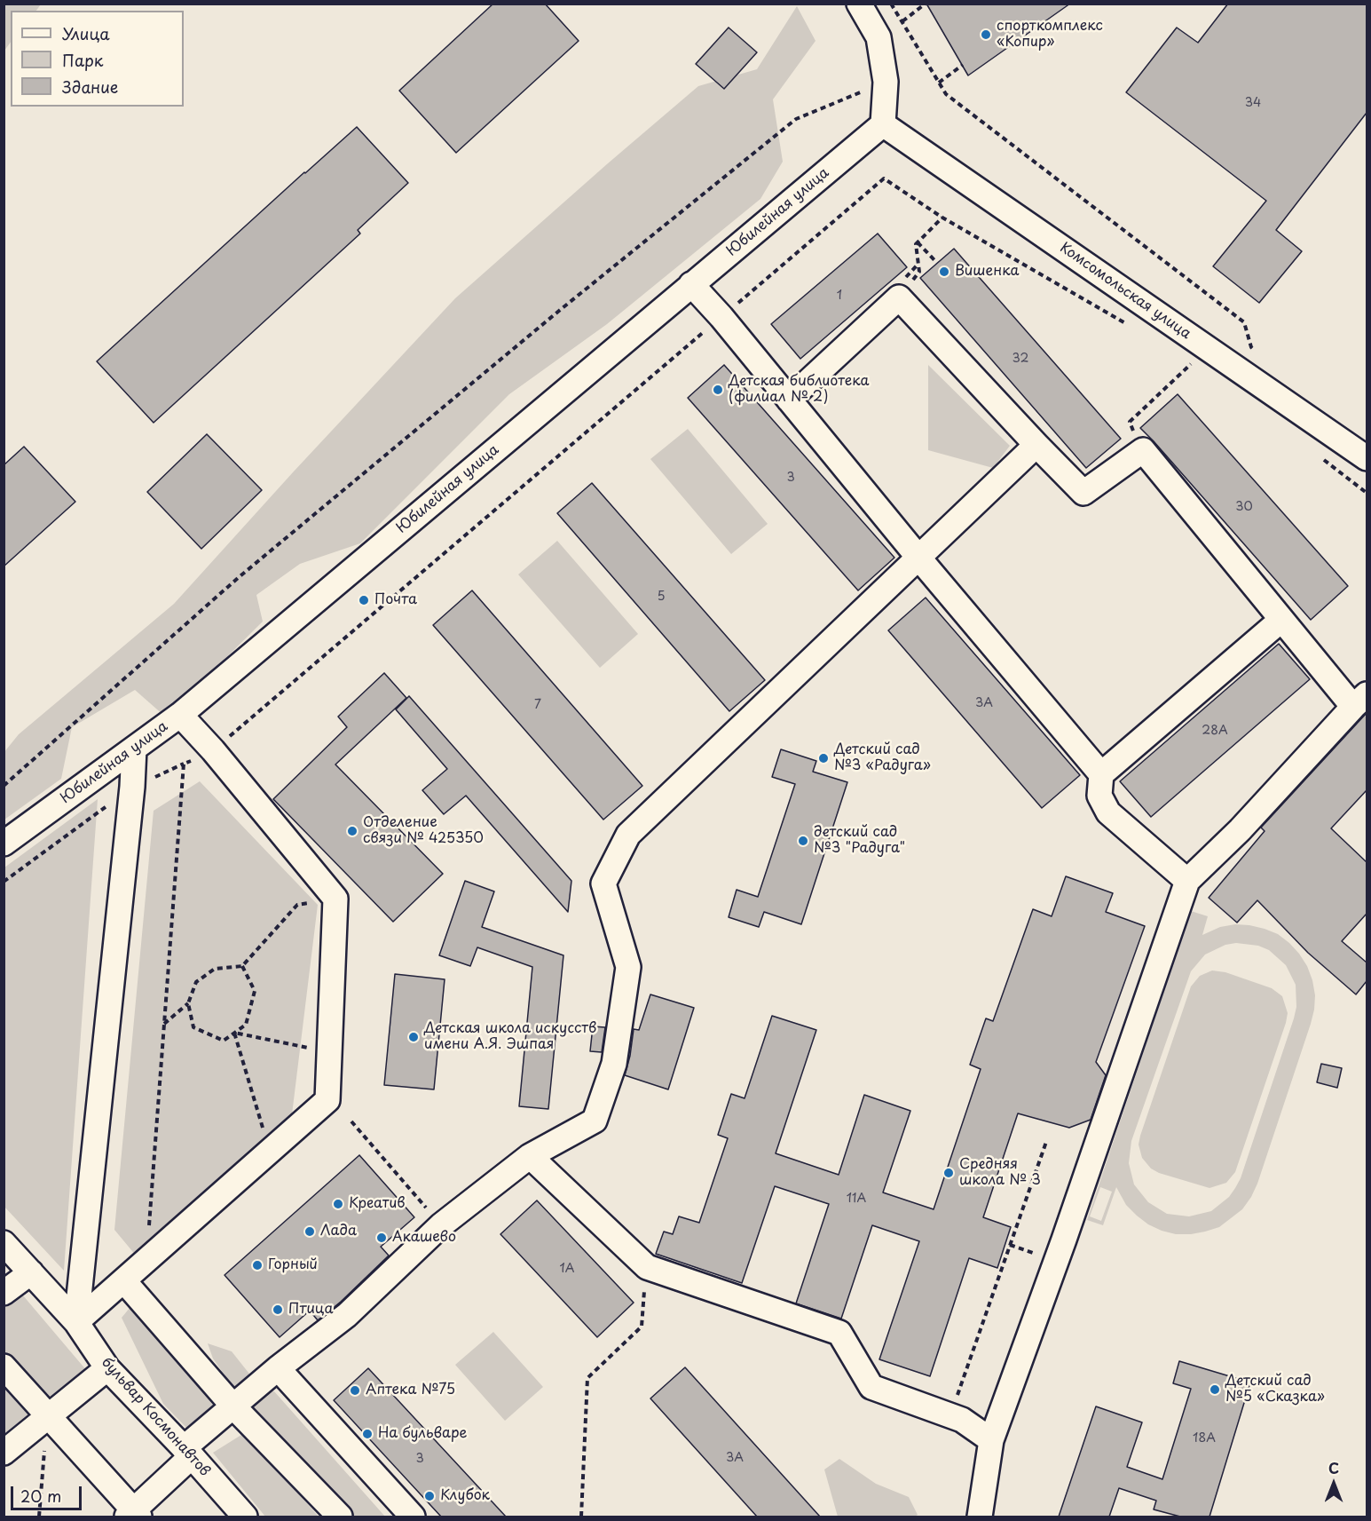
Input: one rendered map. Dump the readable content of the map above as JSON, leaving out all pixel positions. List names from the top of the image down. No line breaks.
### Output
{"streets":{"street":["Юбилейная улица","Комсомольская улица","бульвар Космонавтов"]},"crossings":[["Юбилейная улица","Комсомольская улица"]],"places":["спорткомплекс «Копир»","Вишенка","Детская библиотека (филиал № 2)","Почта","Детский сад №3 «Радуга»","Отделение связи № 425350","детский сад №3 \"Радуга\"","Детская школа искусств имени А.Я. Эшпая","Средняя школа № 3","Креатив","Лада","Акашево","Горный","Птица","Детский сад №5 «Сказка»","Аптека №75","На бульваре","Клубок"],"house_numbers":["34","1","32","3","30","5","3А","7","28А","11А","1А","18А","3А","3"],"legend":["Улица","Парк","Здание"],"scale_bar":"20 m","north":"top"}
